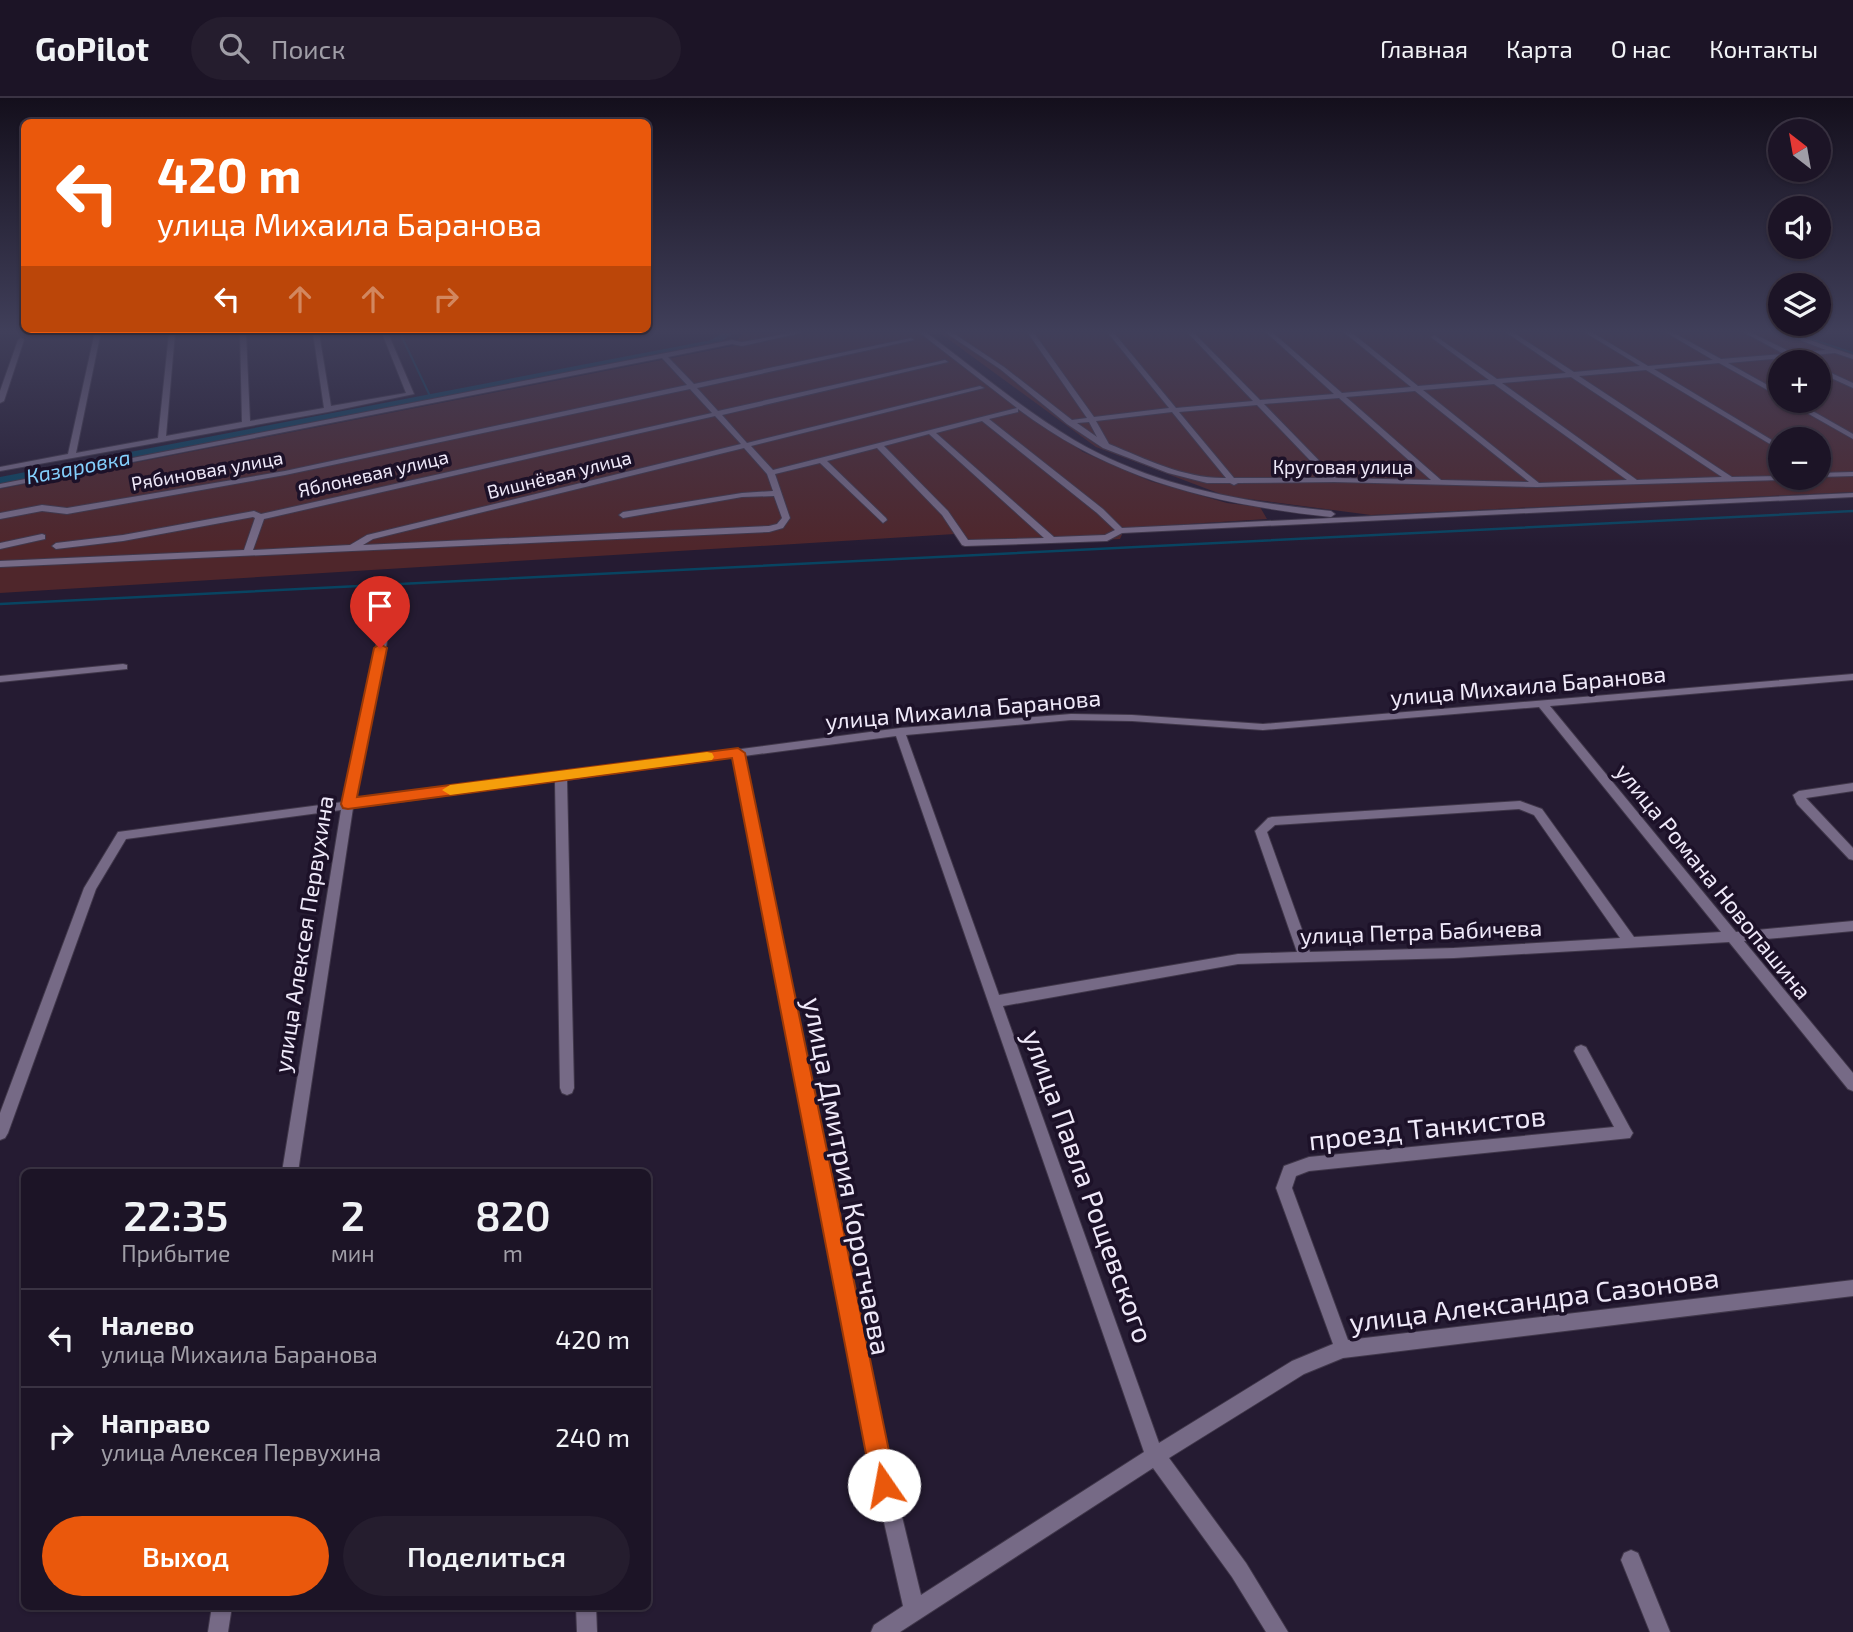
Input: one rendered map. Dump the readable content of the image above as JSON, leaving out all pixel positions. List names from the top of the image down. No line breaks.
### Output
{"streets":{"street":["Круговая улица","Рябиновая улица","Яблоневая улица","Вишнёвая улица","улица Михаила Баранова","улица Романа Новопашина","улица Петра Бабичева","улица Алексея Первухина","проезд Танкистов","улица Дмитрия Коротчаева","улица Павла Рощевского","улица Александра Сазонова"]},"crossings":[["улица Михаила Баранова","улица Романа Новопашина"],["улица Михаила Баранова","улица Алексея Первухина"],["улица Михаила Баранова","улица Дмитрия Коротчаева"],["улица Михаила Баранова","улица Павла Рощевского"],["улица Романа Новопашина","улица Петра Бабичева"],["улица Петра Бабичева","улица Павла Рощевского"],["проезд Танкистов","улица Александра Сазонова"],["улица Дмитрия Коротчаева","улица Александра Сазонова"],["улица Павла Рощевского","улица Александра Сазонова"]],"water":["Казаровка"],"north":"top left","page":{"header":"GoPilot","search":"Поиск","nav":["Главная","Карта","О нас","Контакты"],"map_buttons":["+","−"],"turn":["420 m","улица Михаила Баранова"],"eta":["22:35","Прибытие","2","мин","820","m"],"list":[{"name":"Налево","note":"улица Михаила Баранова","value":"420 m"},{"name":"Направо","note":"улица Алексея Первухина","value":"240 m"}],"buttons":["Выход","Поделиться"]}}
